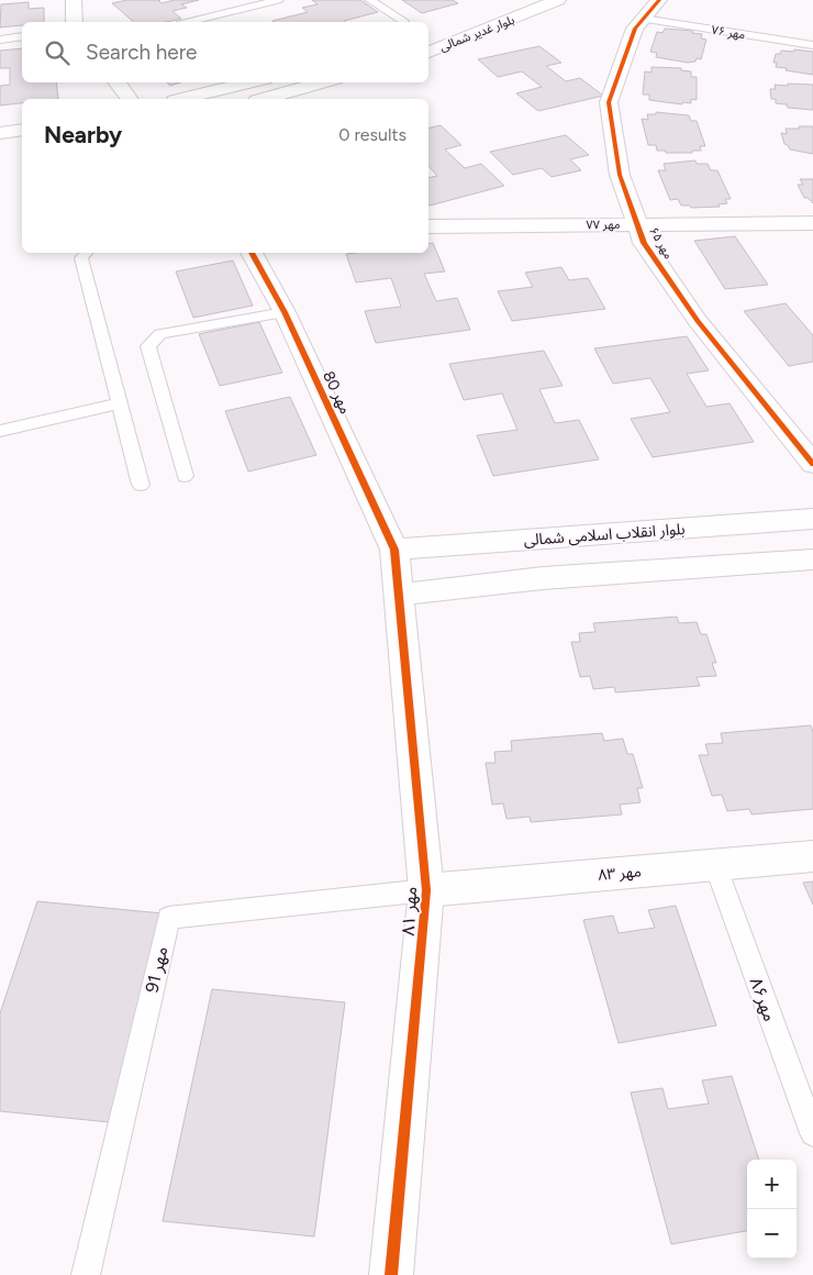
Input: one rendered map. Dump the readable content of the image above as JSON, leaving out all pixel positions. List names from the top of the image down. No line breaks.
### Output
{"streets":{"street":["بلوار غدیر شمالی","مهر ۷۷","مهر ۶۵","مهر 80","بلوار انقلاب اسلامی شمالی","مهر ۸۳","مهر ۸۱"],"lane":["مهر ۷۶","مهر 91","مهر۸۶"]},"crossings":[["مهر ۷۶","مهر ۶۵"],["مهر ۷۷","مهر ۶۵"],["مهر 80","بلوار انقلاب اسلامی شمالی"],["مهر 80","مهر ۸۱"],["بلوار انقلاب اسلامی شمالی","مهر ۸۱"],["مهر ۸۳","مهر ۸۱"],["مهر ۸۳","مهر 91"],["مهر ۸۳","مهر۸۶"],["مهر ۸۱","مهر 91"]],"page":{"search":"Search here","heading":["Nearby","0 results"],"map_buttons":["+","−"]}}
